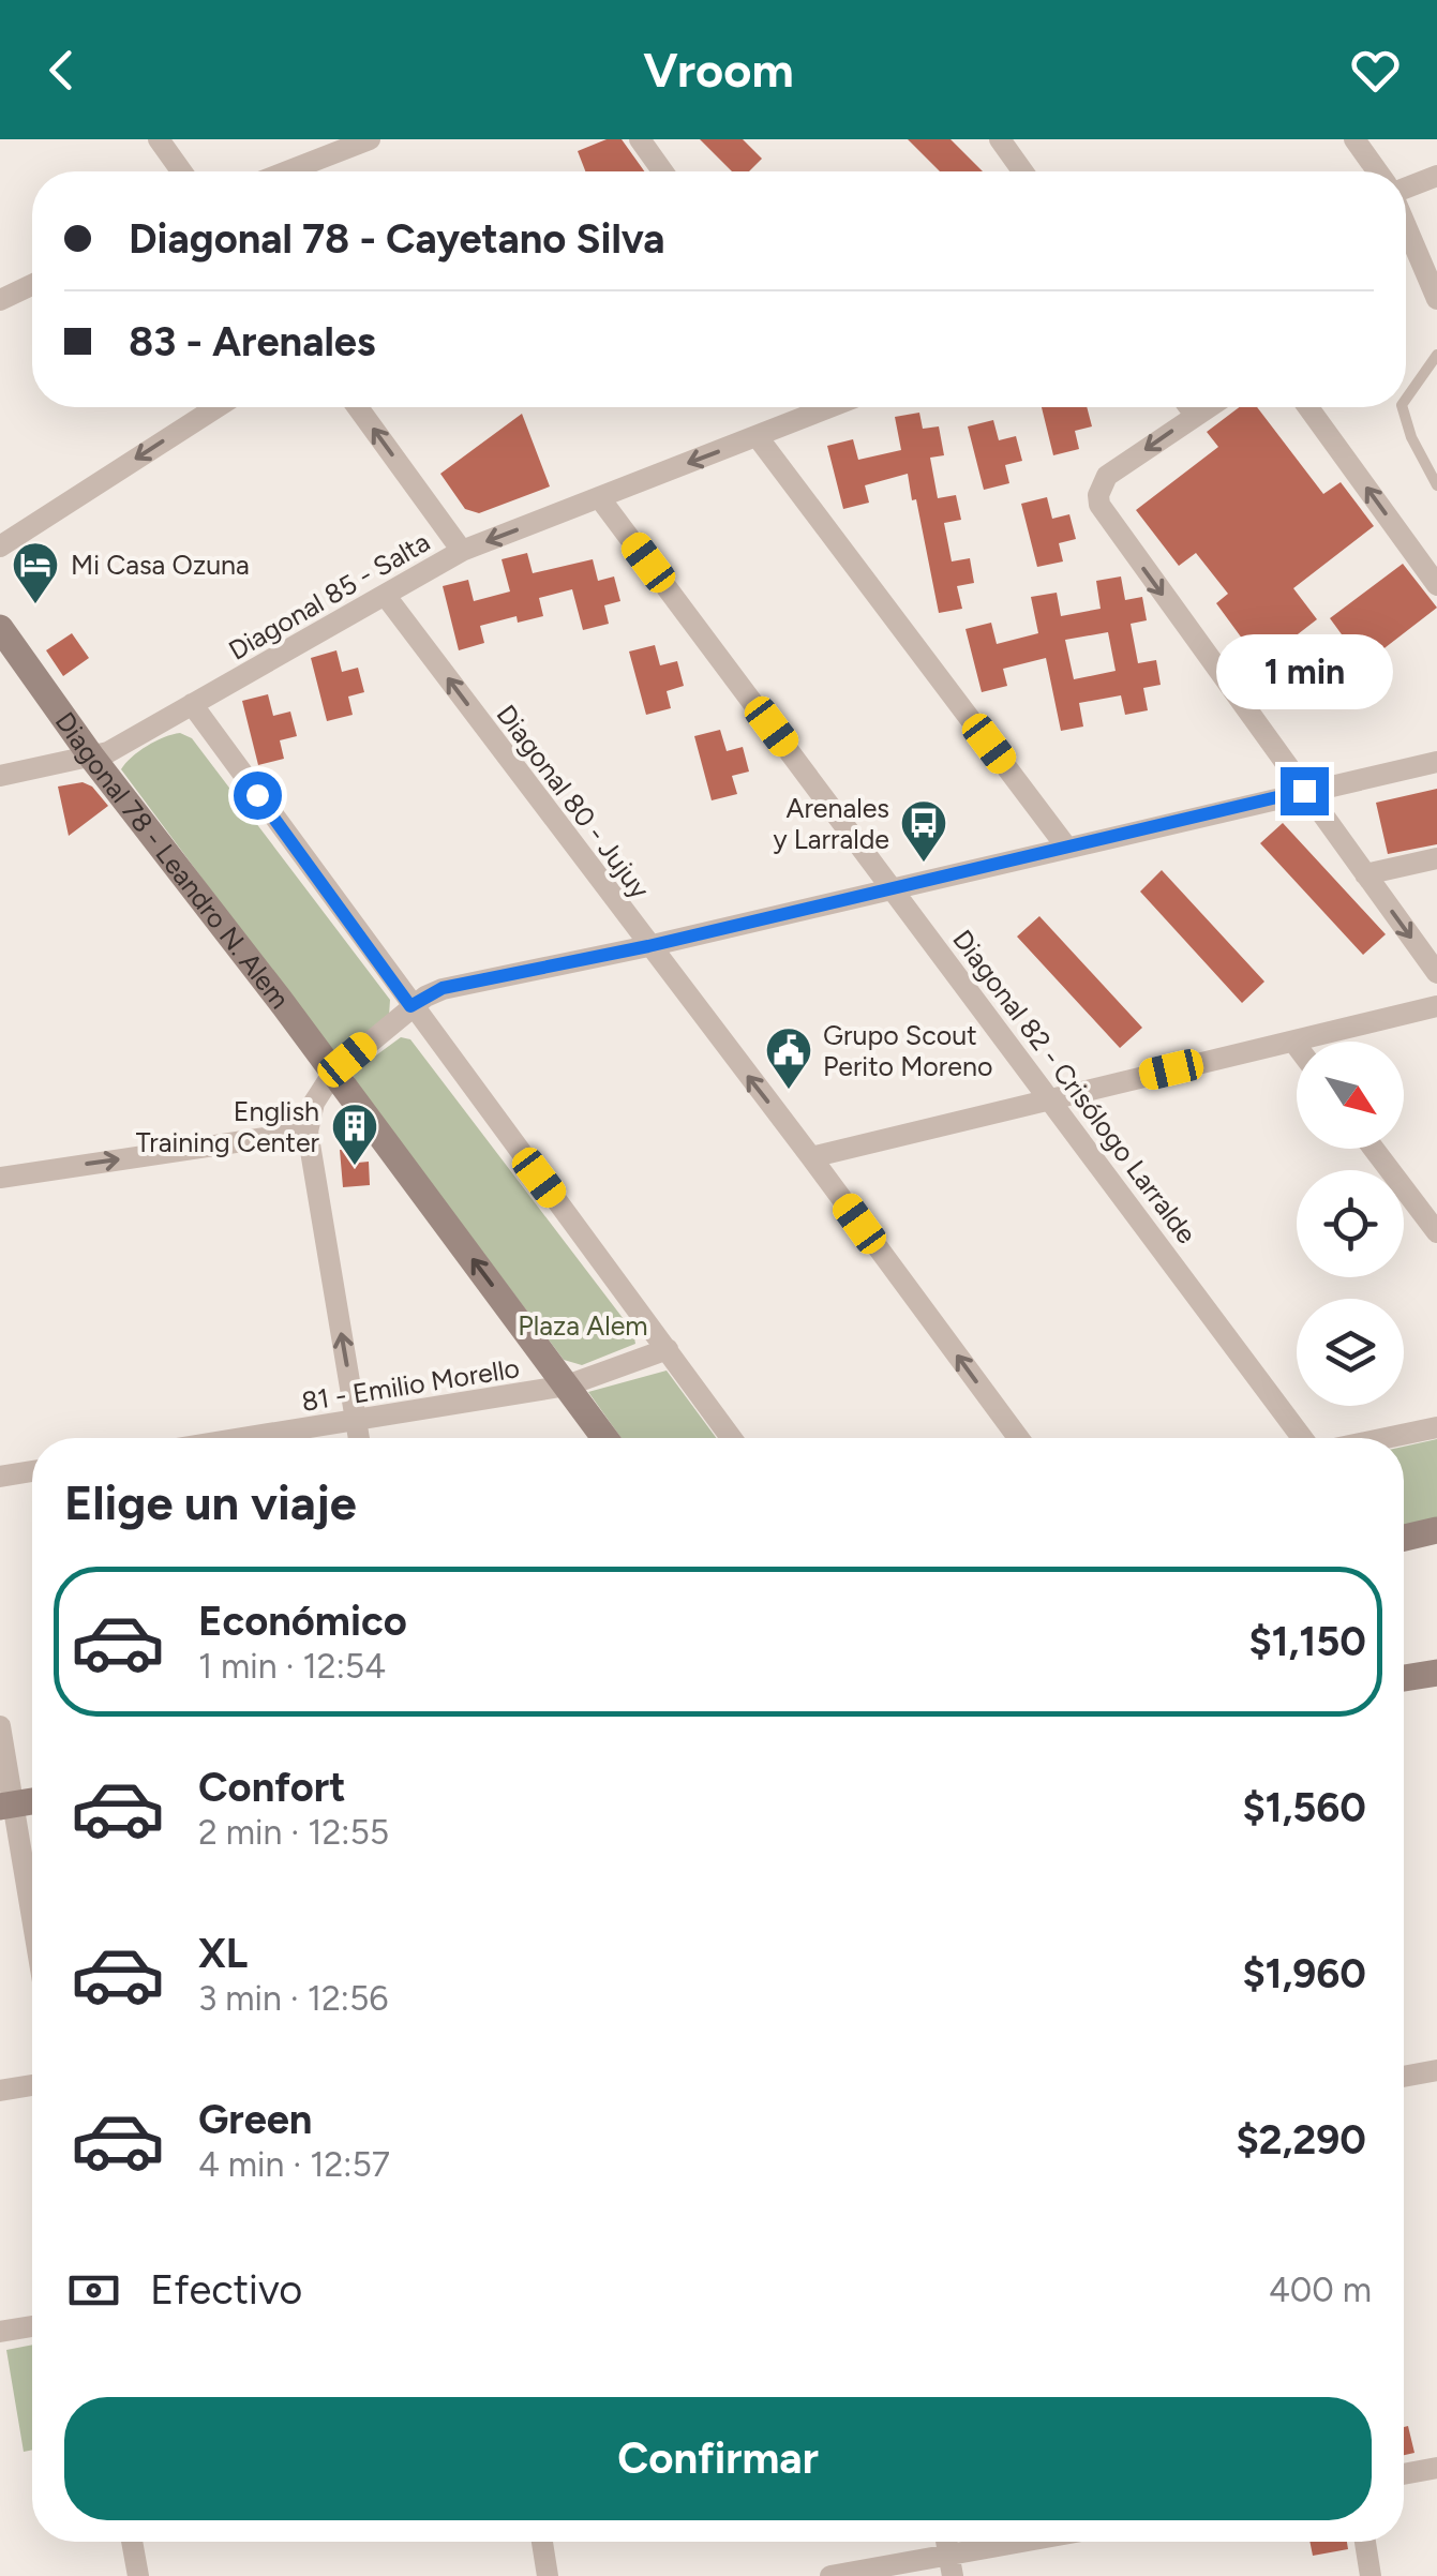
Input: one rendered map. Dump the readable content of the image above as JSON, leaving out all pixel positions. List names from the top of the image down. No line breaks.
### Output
{"streets":{"street":["Diagonal 85 - Salta","Diagonal 80 - Jujuy","Diagonal 78 - Leandro N. Alem","Diagonal 82 - Crisólogo Larralde","81 - Emilio Morello"]},"crossings":[["Diagonal 85 - Salta","Diagonal 80 - Jujuy"],["Diagonal 85 - Salta","Diagonal 78 - Leandro N. Alem"],["Diagonal 85 - Salta","Diagonal 82 - Crisólogo Larralde"],["Diagonal 78 - Leandro N. Alem","81 - Emilio Morello"]],"one_way":["Diagonal 85 - Salta","Diagonal 80 - Jujuy"],"parks":["Plaza Alem"],"places":{"hotel":["Mi Casa Ozuna"],"bus stop":["Arenales y Larralde"],"public building":["Grupo Scout Perito Moreno"],"building":["English Training Center"]},"north":"bottom right","page":{"header":"Vroom","banner":["Diagonal 78 - Cayetano Silva","83 - Arenales"],"bubble":"1 min","heading":"Elige un viaje","list":[{"name":"Económico","note":"1 min · 12:54","value":"$1,150"},{"name":"Confort","note":"2 min · 12:55","value":"$1,560"},{"name":"XL","note":"3 min · 12:56","value":"$1,960"},{"name":"Green","note":"4 min · 12:57","value":"$2,290"}],"pay":["Efectivo","400 m"],"buttons":"Confirmar"}}
